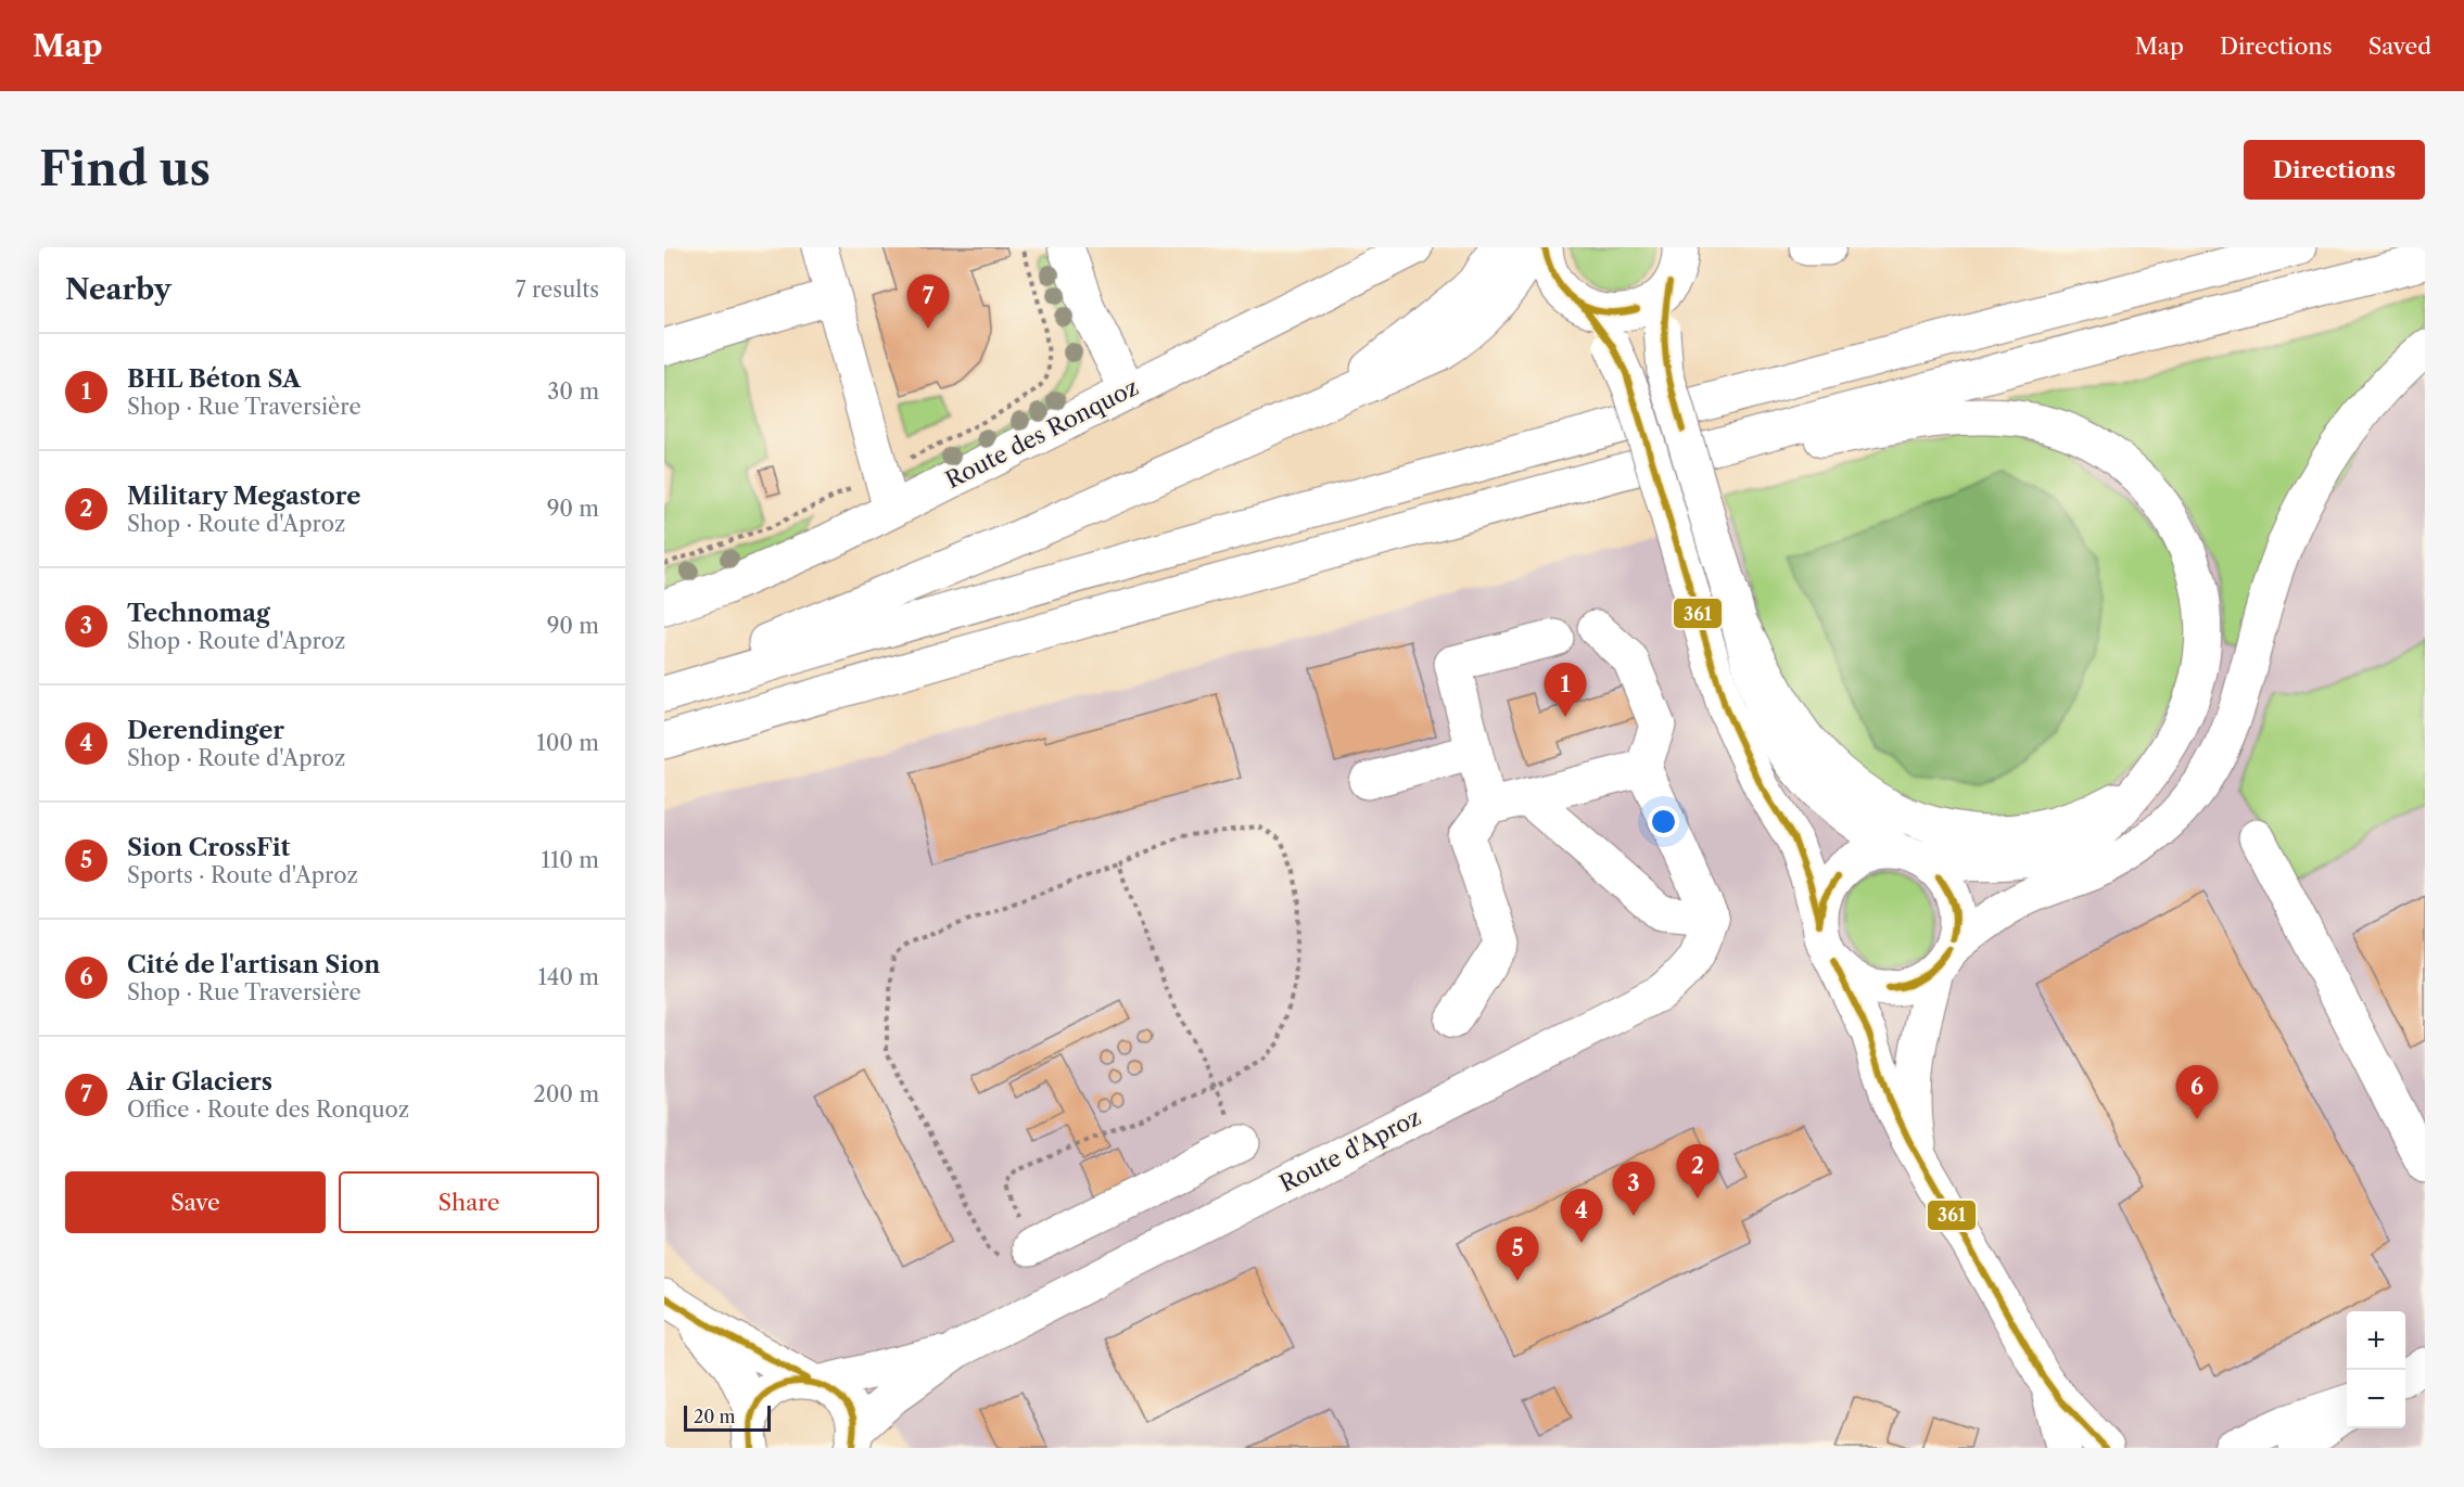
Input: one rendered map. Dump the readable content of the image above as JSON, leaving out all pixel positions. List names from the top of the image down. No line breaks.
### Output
{"streets":{"main road":["Route des Ronquoz","Route d'Aproz"]},"lines":["transit line 361"],"scale_bar":"20 m","page":{"header":"Map","nav":["Map","Directions","Saved"],"buttons":["Directions",["Save","Share"]],"title":"Find us","heading":["Nearby","7 results"],"pins":["7","1","6","2","3","4","5"],"list":[{"mark":"1","name":"BHL Béton SA","note":"Shop · Rue Traversière","value":"30 m"},{"mark":"2","name":"Military Megastore","note":"Shop · Route d'Aproz","value":"90 m"},{"mark":"3","name":"Technomag","note":"Shop · Route d'Aproz","value":"90 m"},{"mark":"4","name":"Derendinger","note":"Shop · Route d'Aproz","value":"100 m"},{"mark":"5","name":"Sion CrossFit","note":"Sports · Route d'Aproz","value":"110 m"},{"mark":"6","name":"Cité de l'artisan Sion","note":"Shop · Rue Traversière","value":"140 m"},{"mark":"7","name":"Air Glaciers","note":"Office · Route des Ronquoz","value":"200 m"}],"map_buttons":["+","−"],"scale":"20 m"}}
